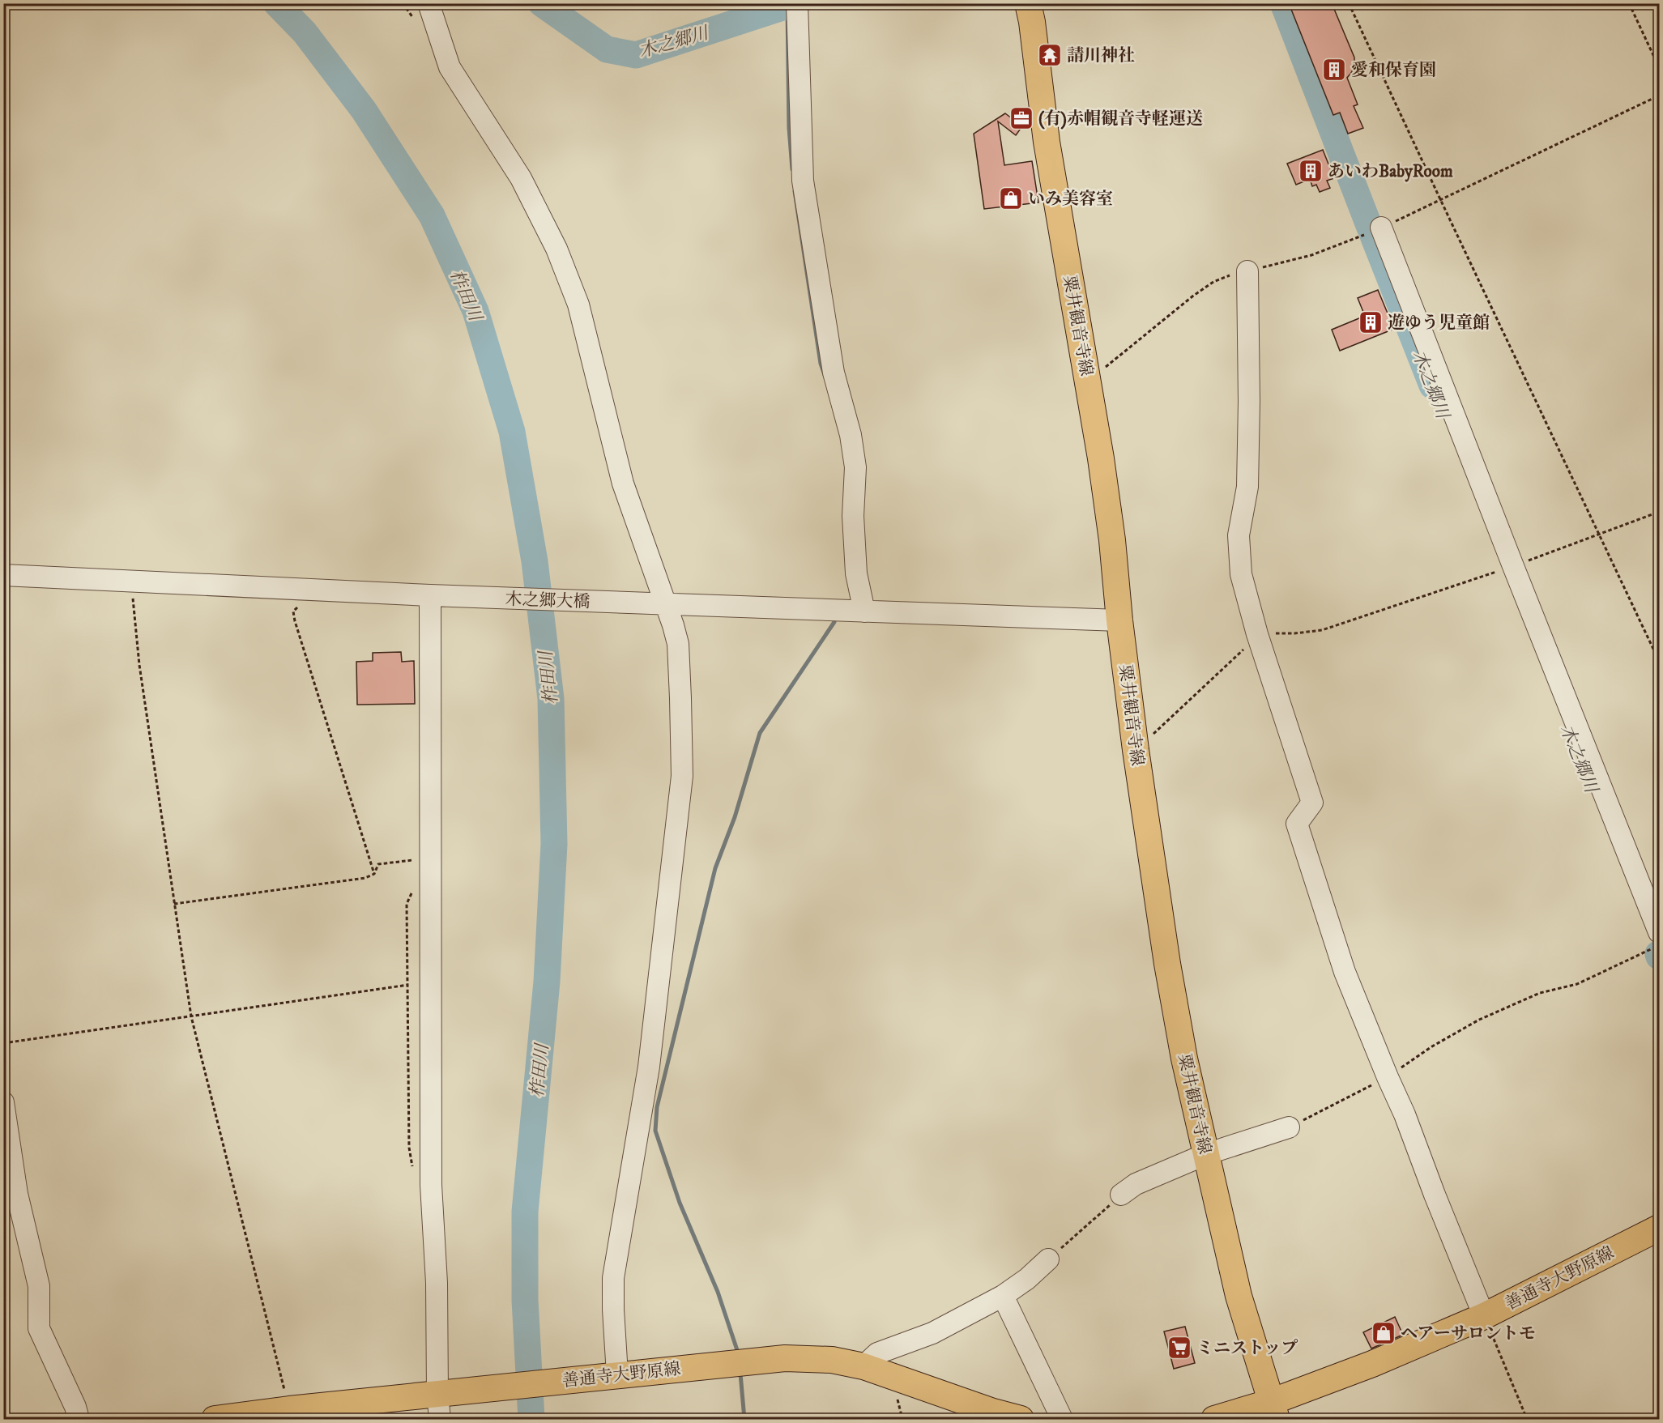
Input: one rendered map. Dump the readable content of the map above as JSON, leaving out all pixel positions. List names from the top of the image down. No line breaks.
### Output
{"streets":{"main road":["粟井観音寺線","善通寺大野原線"],"street":["木之郷大橋"]},"crossings":[["粟井観音寺線","木之郷大橋"],["粟井観音寺線","善通寺大野原線"]],"water":["木之郷川","柞田川"],"places":{"temple":["請川神社"],"building":["愛和保育園","あいわBabyRoom","遊ゆう児童館"],"office":["(有)赤帽観音寺軽運送"],"shop":["いみ美容室","ヘアーサロントモ"],"supermarket":["ミニストップ"]}}
